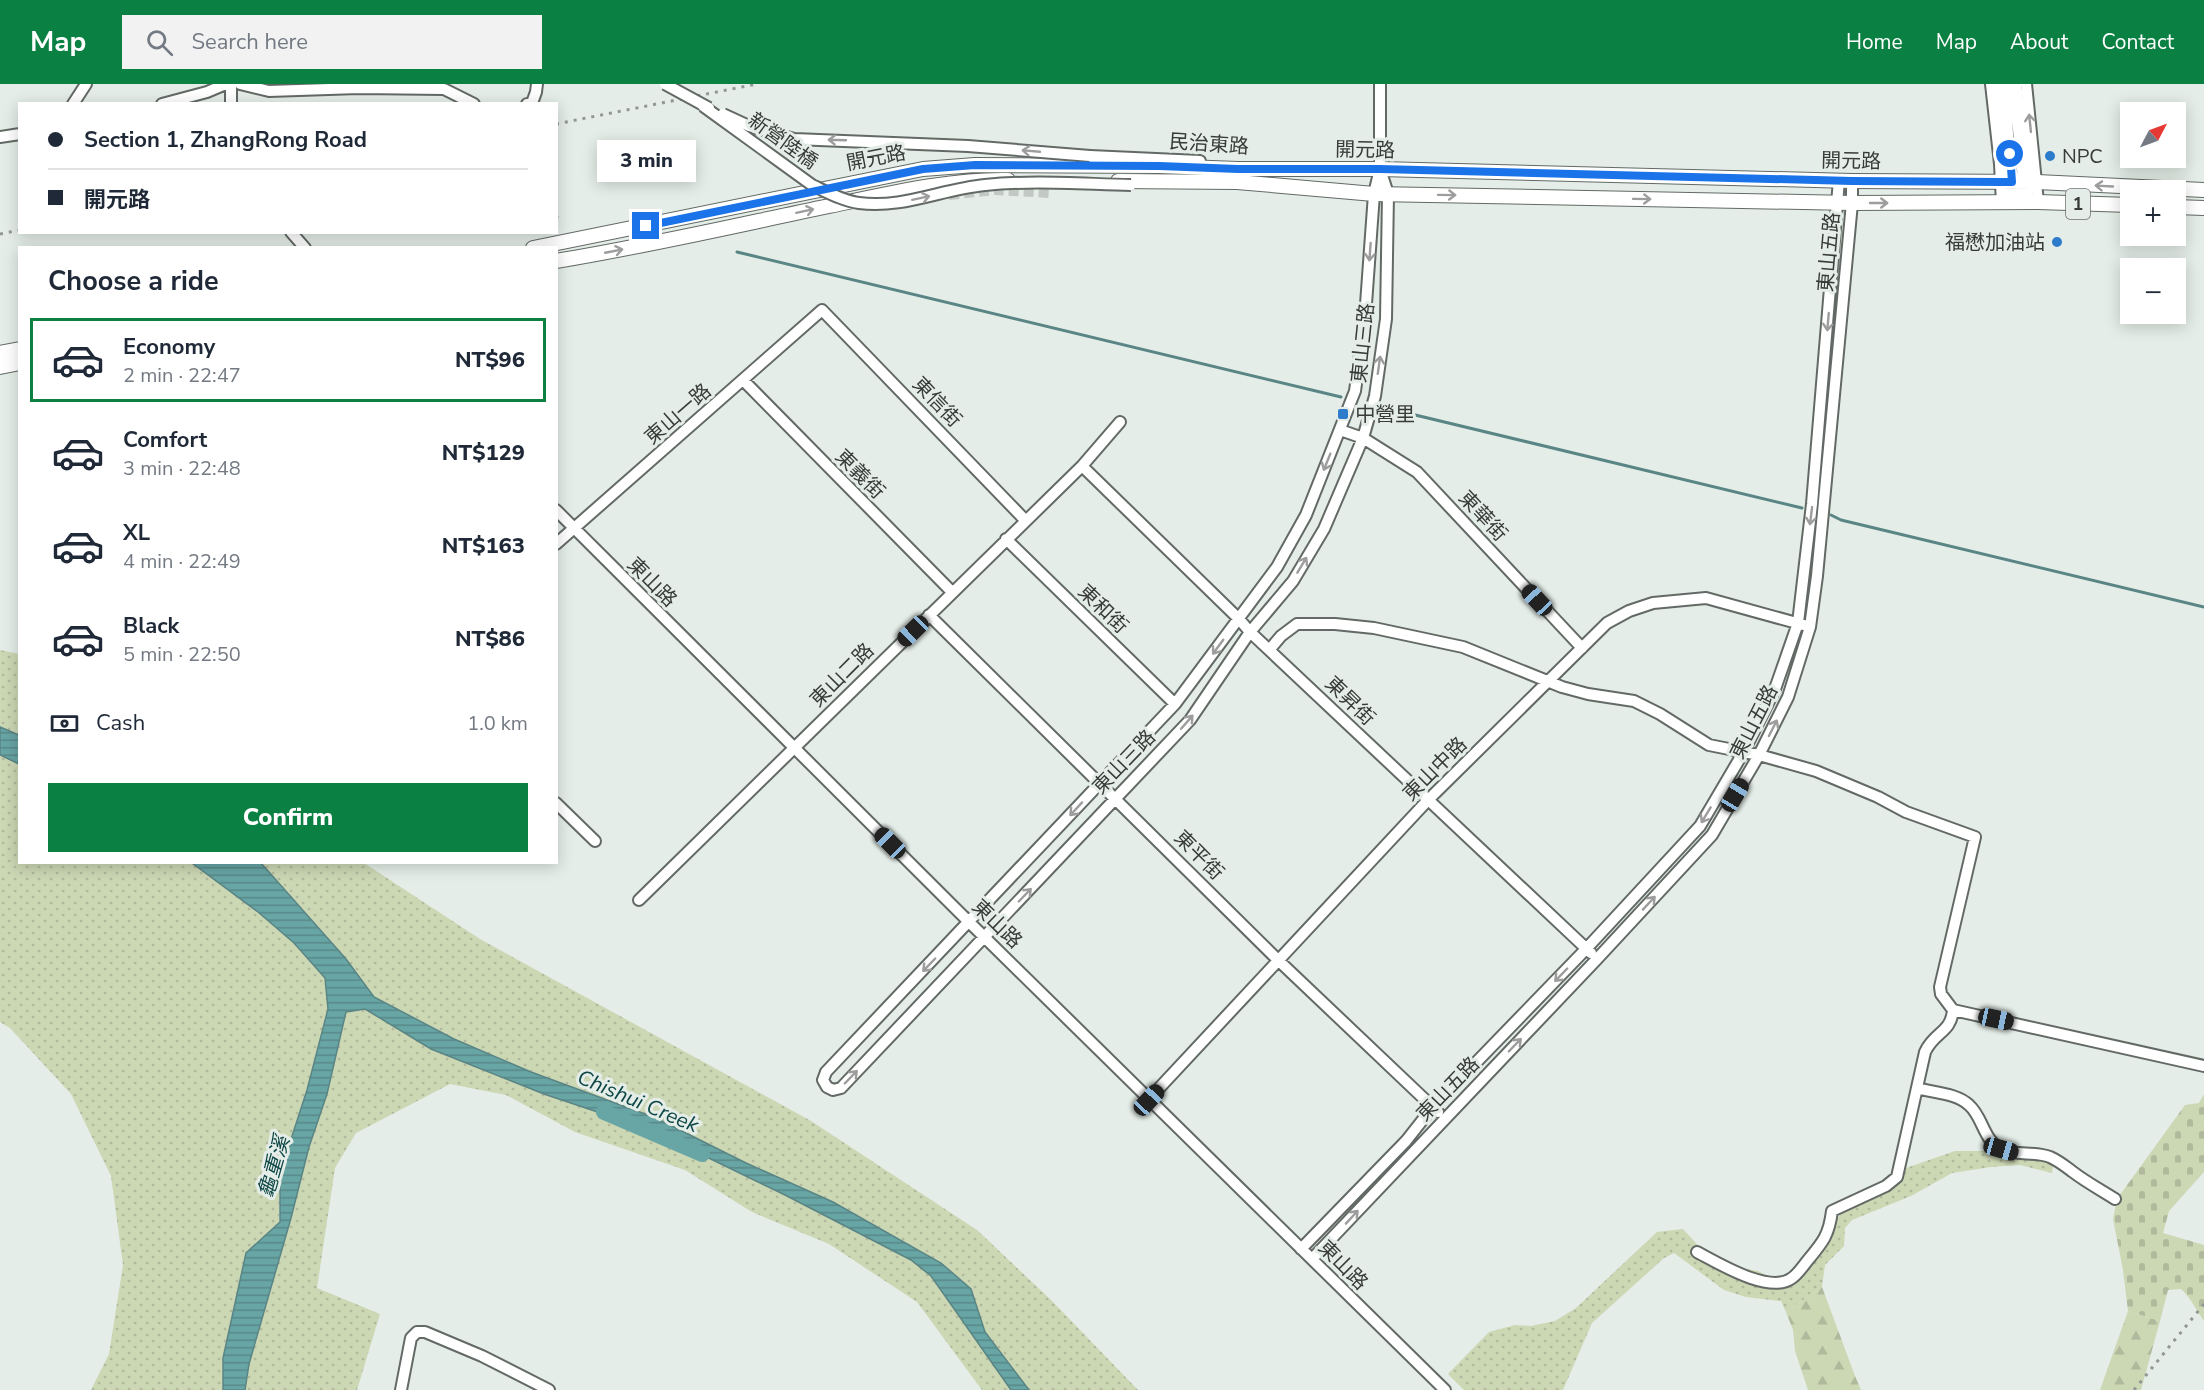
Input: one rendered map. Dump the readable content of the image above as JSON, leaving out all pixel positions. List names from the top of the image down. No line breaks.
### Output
{"streets":{"main road":["開元路","1"],"street":["新營陸橋","民治東路","東山五路","東山三路","東信街","東山一路","東義街","東華街","東山路","東和街","東山二路","東昇街","東山中路","東平街"]},"crossings":[["新營陸橋","民治東路"],["新營陸橋","開元路"],["民治東路","開元路"],["開元路","東山五路"],["開元路","東山三路"],["東山五路","東山路"],["東山五路","東昇街"],["東山五路","東山中路"],["東山五路","東平街"],["東山三路","東華街"],["東山三路","東山路"],["東山三路","東和街"],["東山三路","東昇街"],["東山三路","東平街"],["東信街","東山一路"],["東信街","東山二路"],["東山一路","東義街"],["東山一路","東山路"],["東義街","東山二路"],["東華街","東山中路"],["東山路","東山二路"],["東山路","東山中路"],["東和街","東山二路"],["東山二路","東昇街"],["東山二路","東平街"],["東昇街","東山中路"],["東山中路","東平街"]],"water":["Chishui Creek","龜重溪"],"places":{"other":["NPC","福懋加油站"],"transit":["中營里"]},"north":"top right","page":{"header":"Map","search":"Search here","nav":["Home","Map","About","Contact"],"map_buttons":["+","−"],"banner":["Section 1, ZhangRong Road","開元路"],"bubble":"3 min","heading":"Choose a ride","list":[{"name":"Economy","note":"2 min · 22:47","value":"NT$96"},{"name":"Comfort","note":"3 min · 22:48","value":"NT$129"},{"name":"XL","note":"4 min · 22:49","value":"NT$163"},{"name":"Black","note":"5 min · 22:50","value":"NT$86"}],"pay":["Cash","1.0 km"],"buttons":"Confirm"}}
